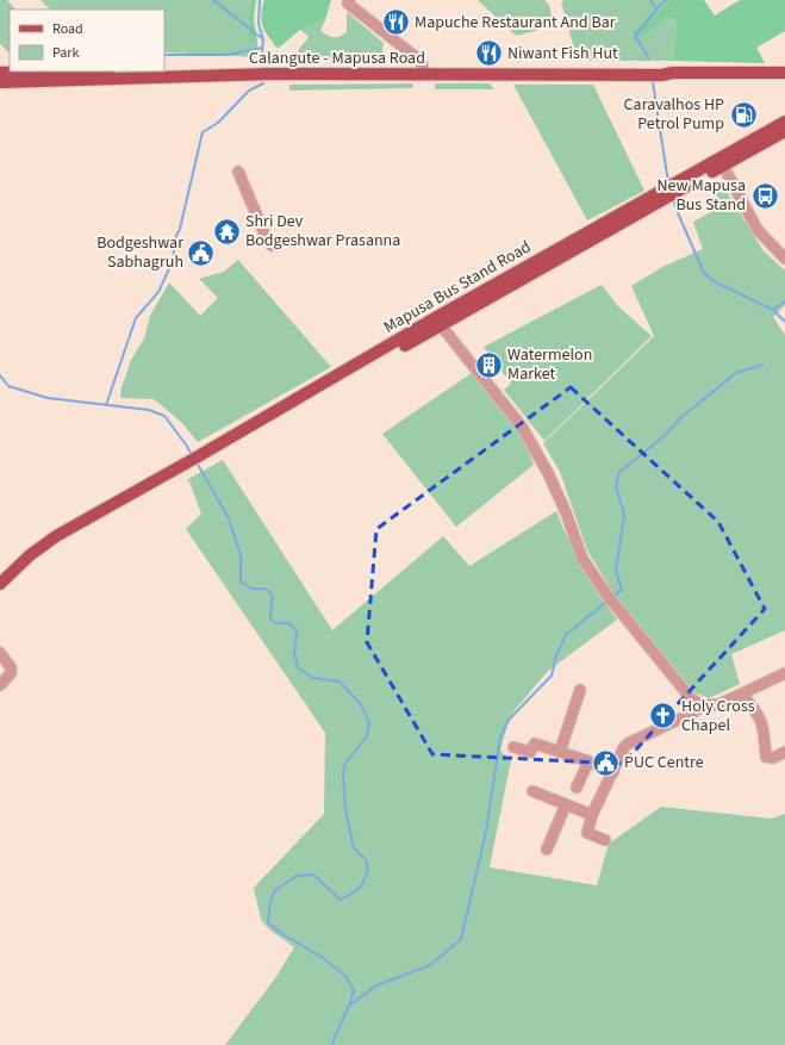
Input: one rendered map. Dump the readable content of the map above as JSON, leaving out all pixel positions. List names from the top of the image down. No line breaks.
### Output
{"streets":{"main road":["Calangute - Mapusa Road","Mapusa Bus Stand Road"]},"places":{"restaurant":["Mapuche Restaurant And Bar","Niwant Fish Hut"],"fuel station":["Caravalhos HP Petrol Pump"],"bus stop":["New Mapusa Bus Stand"],"temple":["Shri Dev Bodgeshwar Prasanna"],"public building":["Bodgeshwar Sabhagruh","PUC Centre"],"building":["Watermelon Market"],"church":["Holy Cross Chapel"]},"legend":["Road","Park"]}
